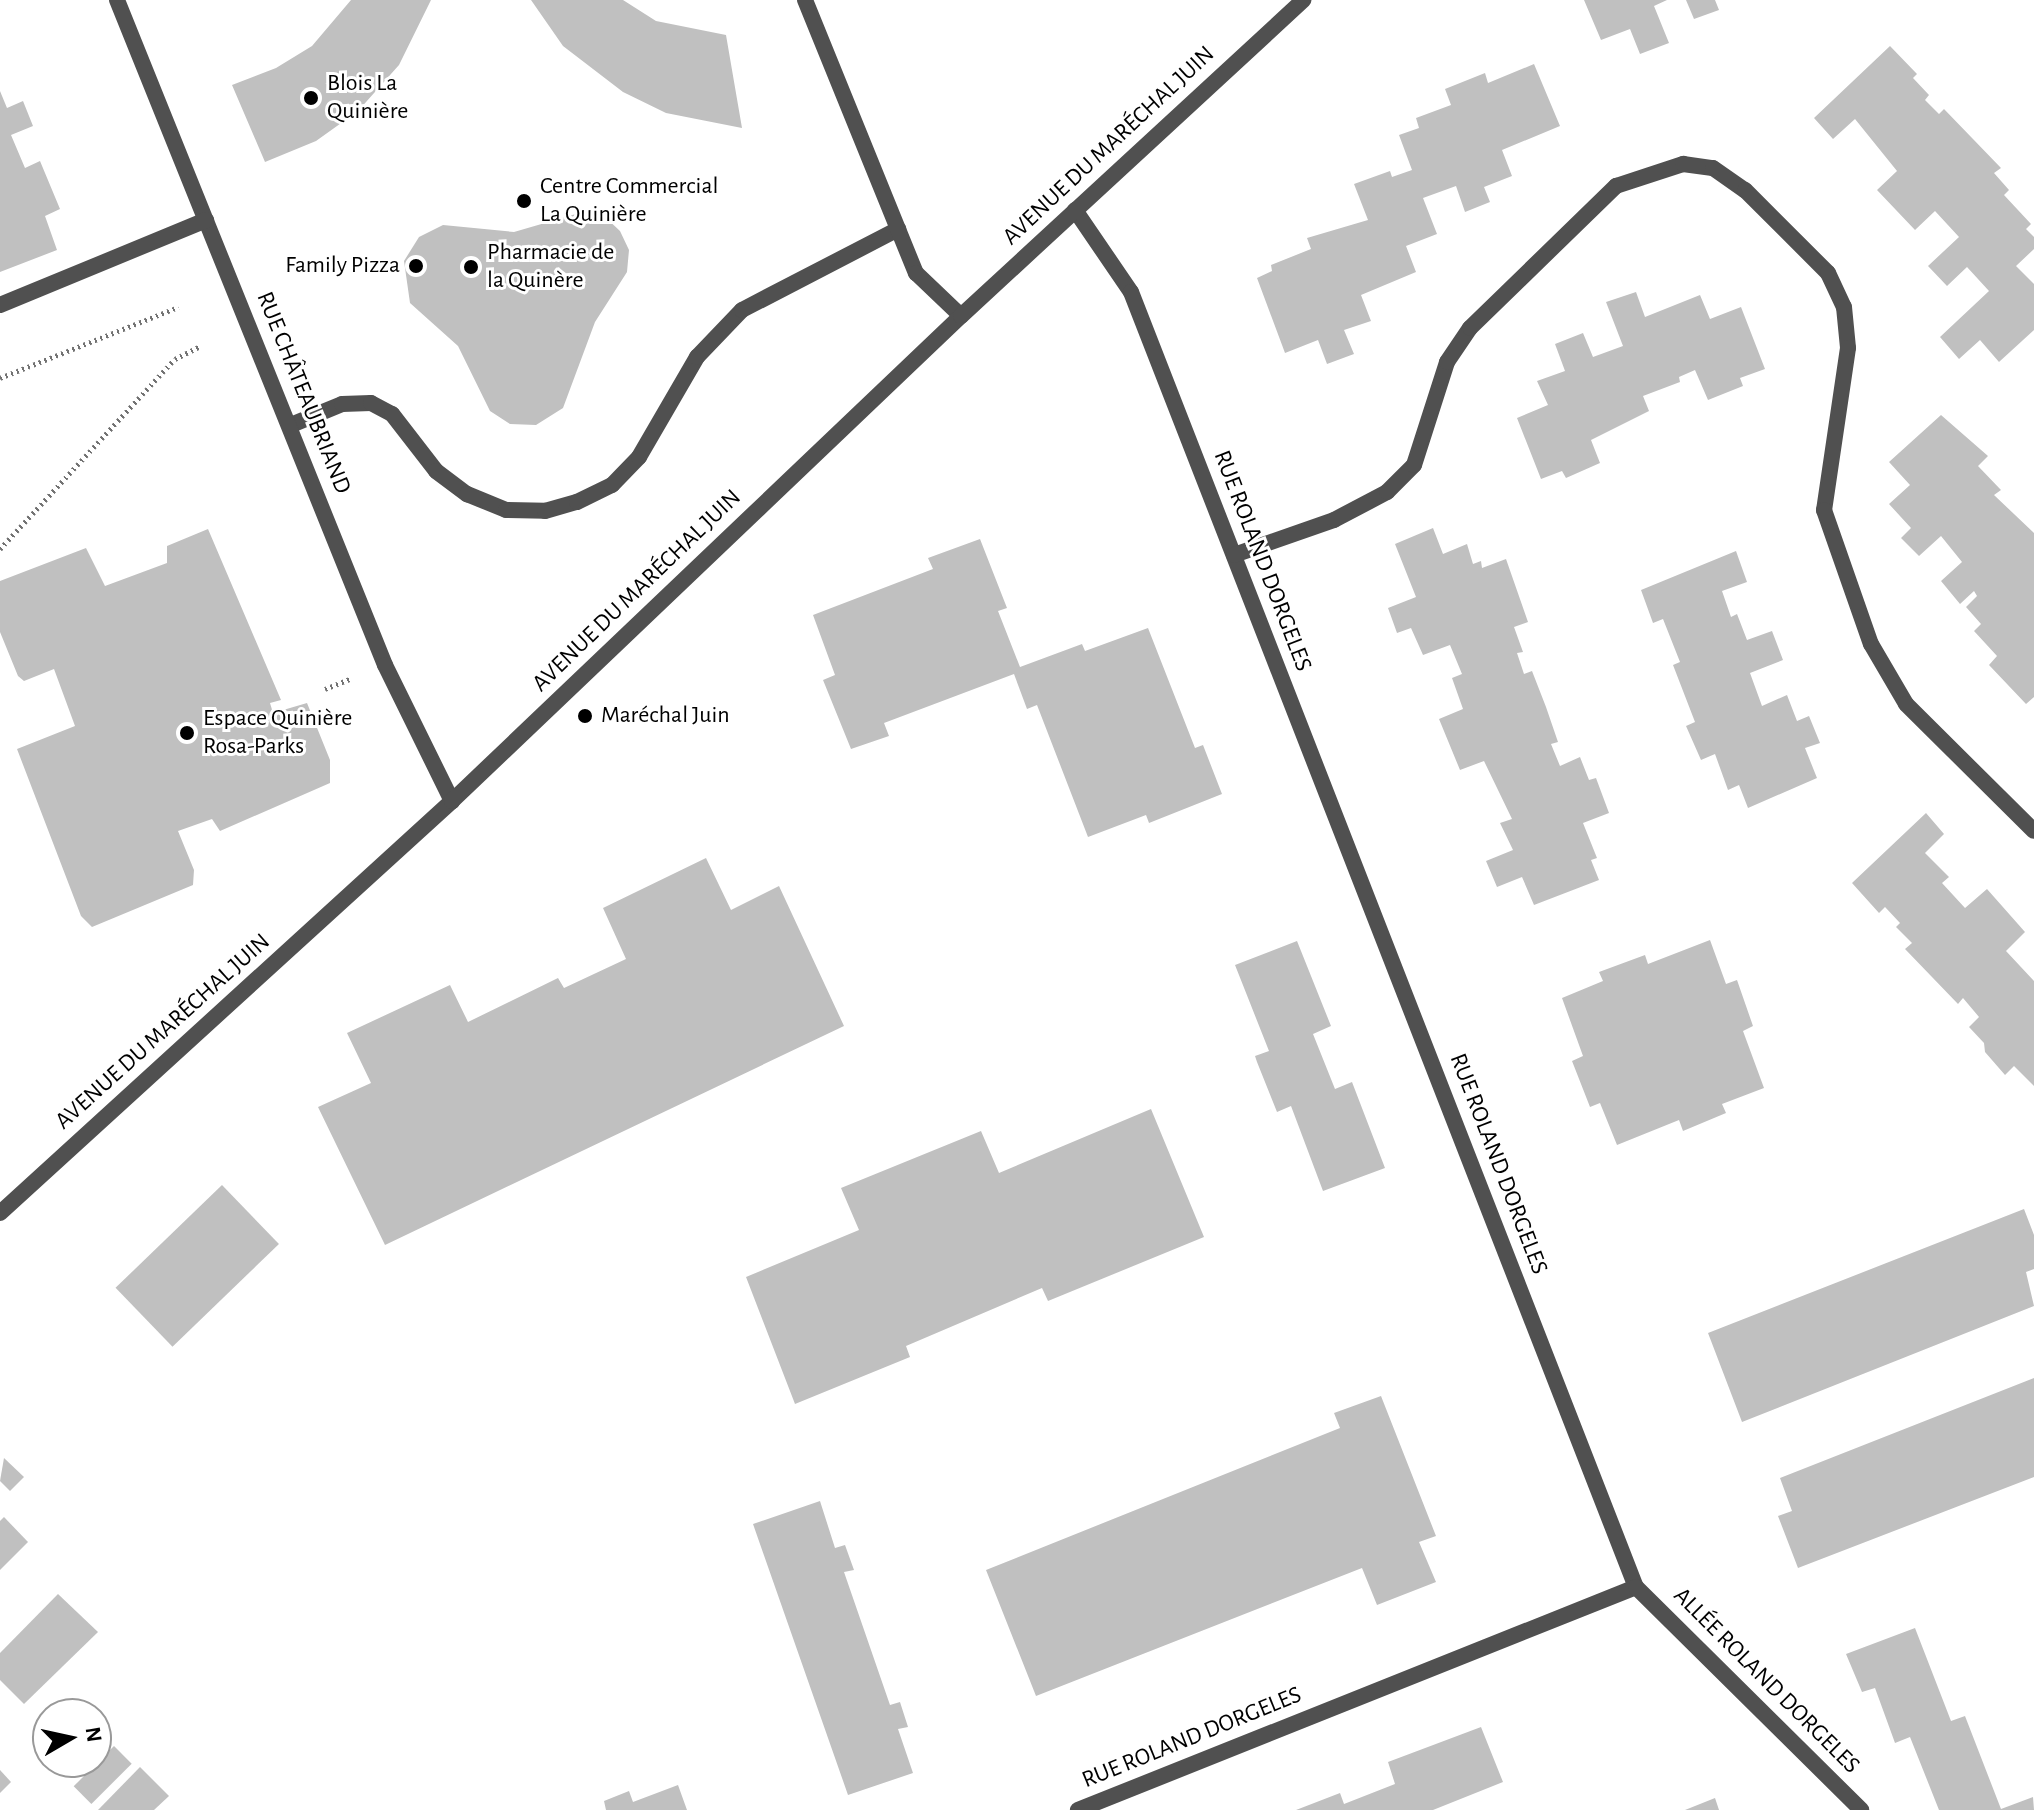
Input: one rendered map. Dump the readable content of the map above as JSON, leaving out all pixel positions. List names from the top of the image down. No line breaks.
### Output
{"streets":{"street":["AVENUE DU MARÉCHAL JUIN","RUE CHÂTEAUBRIAND","RUE ROLAND DORGELES","ALLÉE ROLAND DORGELES"]},"crossings":[["AVENUE DU MARÉCHAL JUIN","RUE CHÂTEAUBRIAND"],["AVENUE DU MARÉCHAL JUIN","RUE ROLAND DORGELES"],["RUE ROLAND DORGELES","ALLÉE ROLAND DORGELES"]],"places":["Blois La Quinière","Centre Commercial La Quinière","Family Pizza","Pharmacie de la Quinère","Maréchal Juin","Espace Quinière Rosa-Parks"],"north":"right"}
